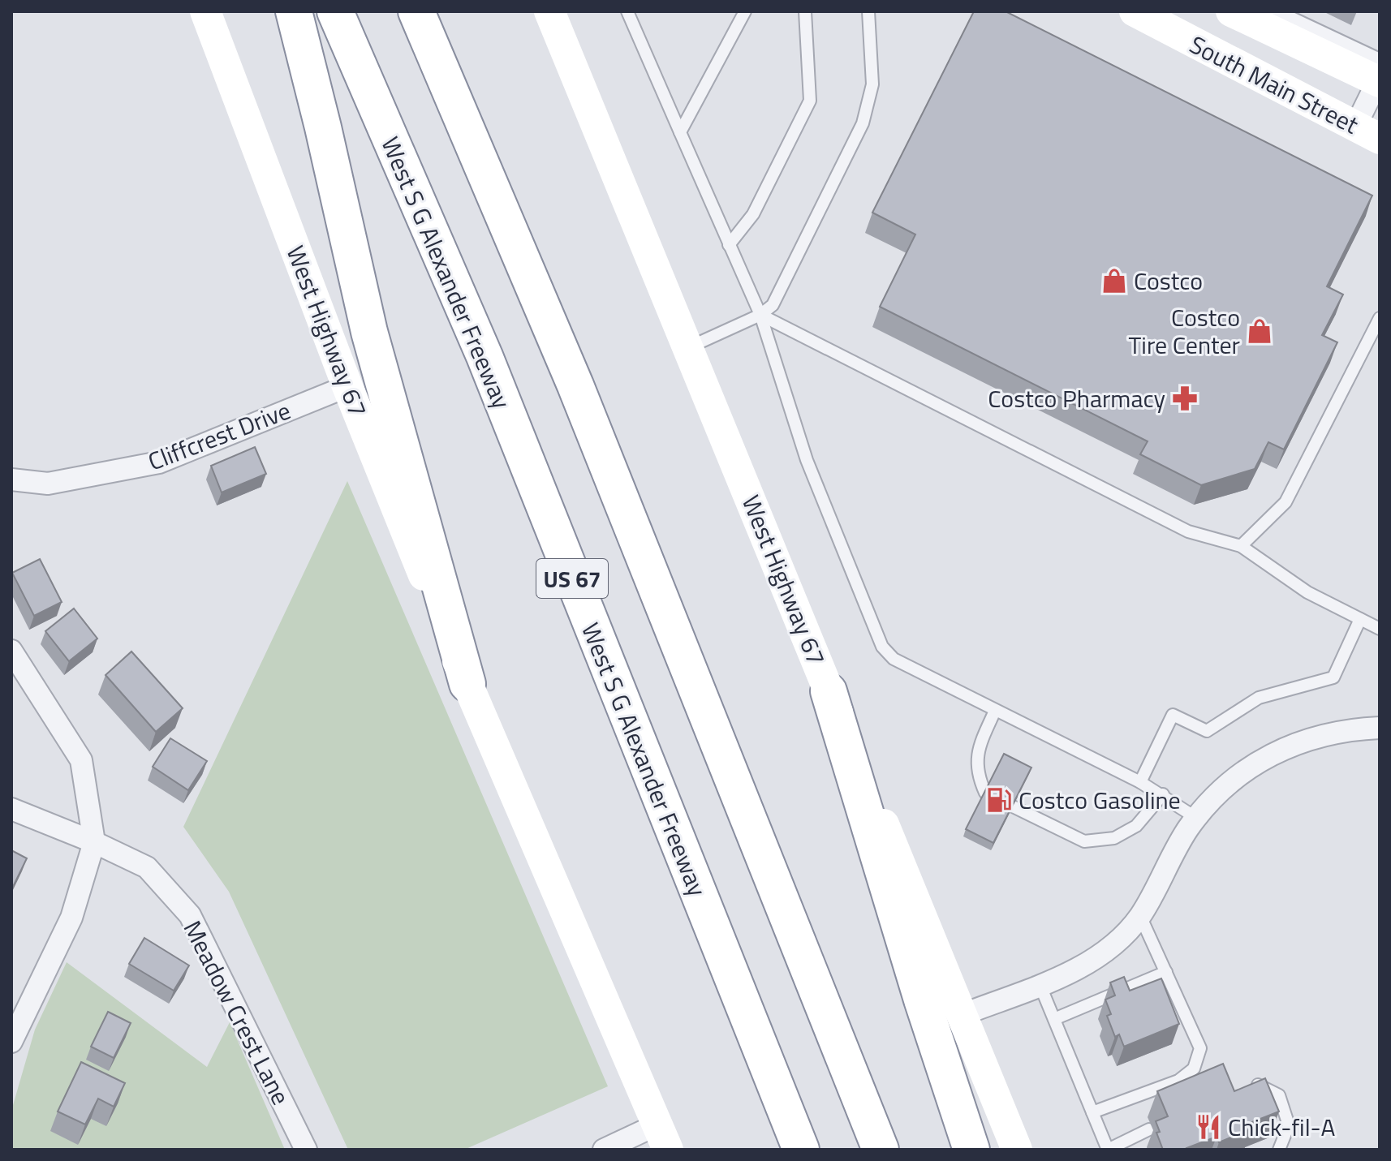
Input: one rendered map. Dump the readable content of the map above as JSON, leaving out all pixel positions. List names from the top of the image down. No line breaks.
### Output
{"streets":{"highway":["West S G Alexander Freeway","US 67"],"main road":["South Main Street","West Highway 67"],"street":["Cliffcrest Drive","Meadow Crest Lane"]},"crossings":[["West Highway 67","Cliffcrest Drive"]],"places":{"shop":["Costco","Costco Tire Center"],"pharmacy":["Costco Pharmacy"],"fuel station":["Costco Gasoline"],"restaurant":["Chick-fil-A"]}}
